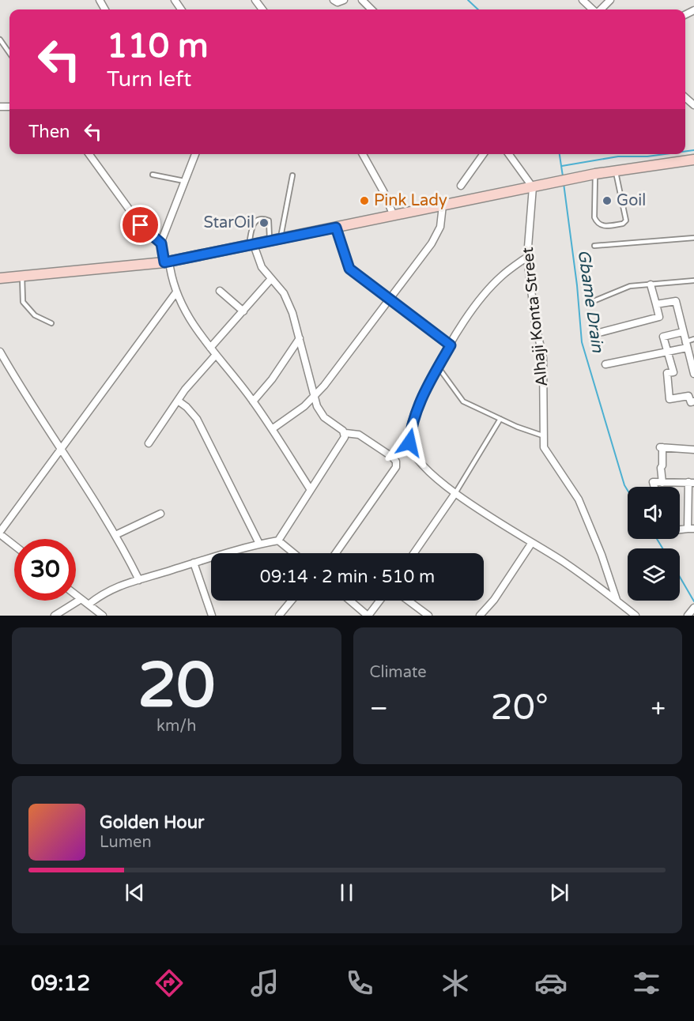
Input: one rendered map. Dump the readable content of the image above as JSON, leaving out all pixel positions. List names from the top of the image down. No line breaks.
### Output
{"streets":{"street":["Alhaji Konta Street"]},"water":["Gbame Drain"],"places":["Pink Lady","Goil","StarOil"],"page":{"turn":["110 m","Turn left"],"then":"Then","limit":"30","trip":"09:14 · 2 min · 510 m","tile":[["20","km/h"],"Climate"],"heat":["−","20°","+"],"song":["Golden Hour","Lumen"],"tabs":"09:12"}}
